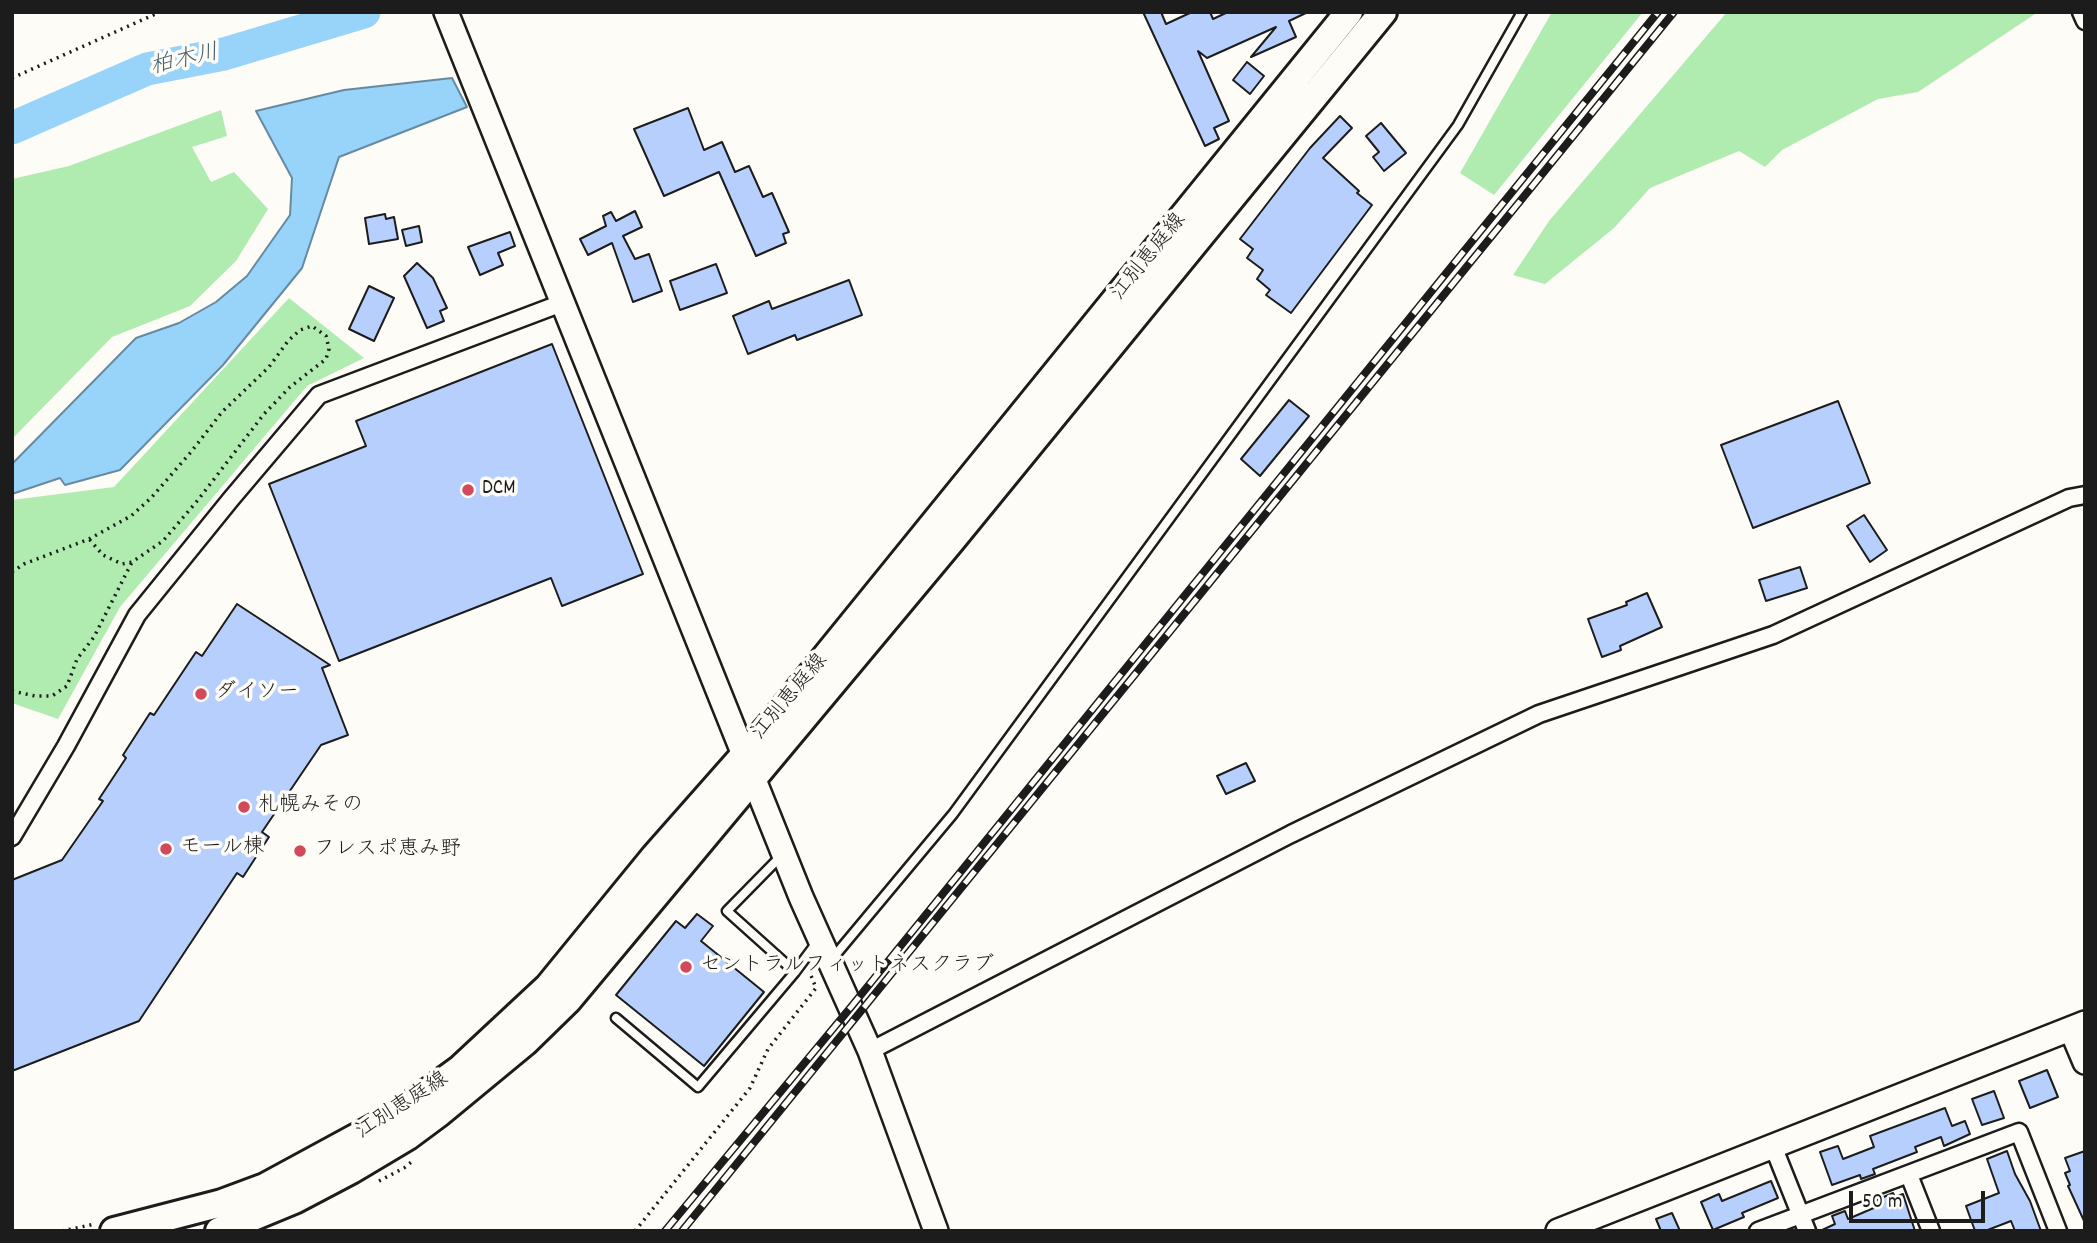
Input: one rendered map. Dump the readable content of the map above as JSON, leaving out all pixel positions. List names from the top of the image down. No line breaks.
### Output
{"streets":{"main road":["江別恵庭線"]},"water":["柏木川"],"places":["DCM","ダイソー","札幌みその","モール棟","フレスポ恵み野","セントラルフィットネスクラブ"],"scale_bar":"50 m"}
